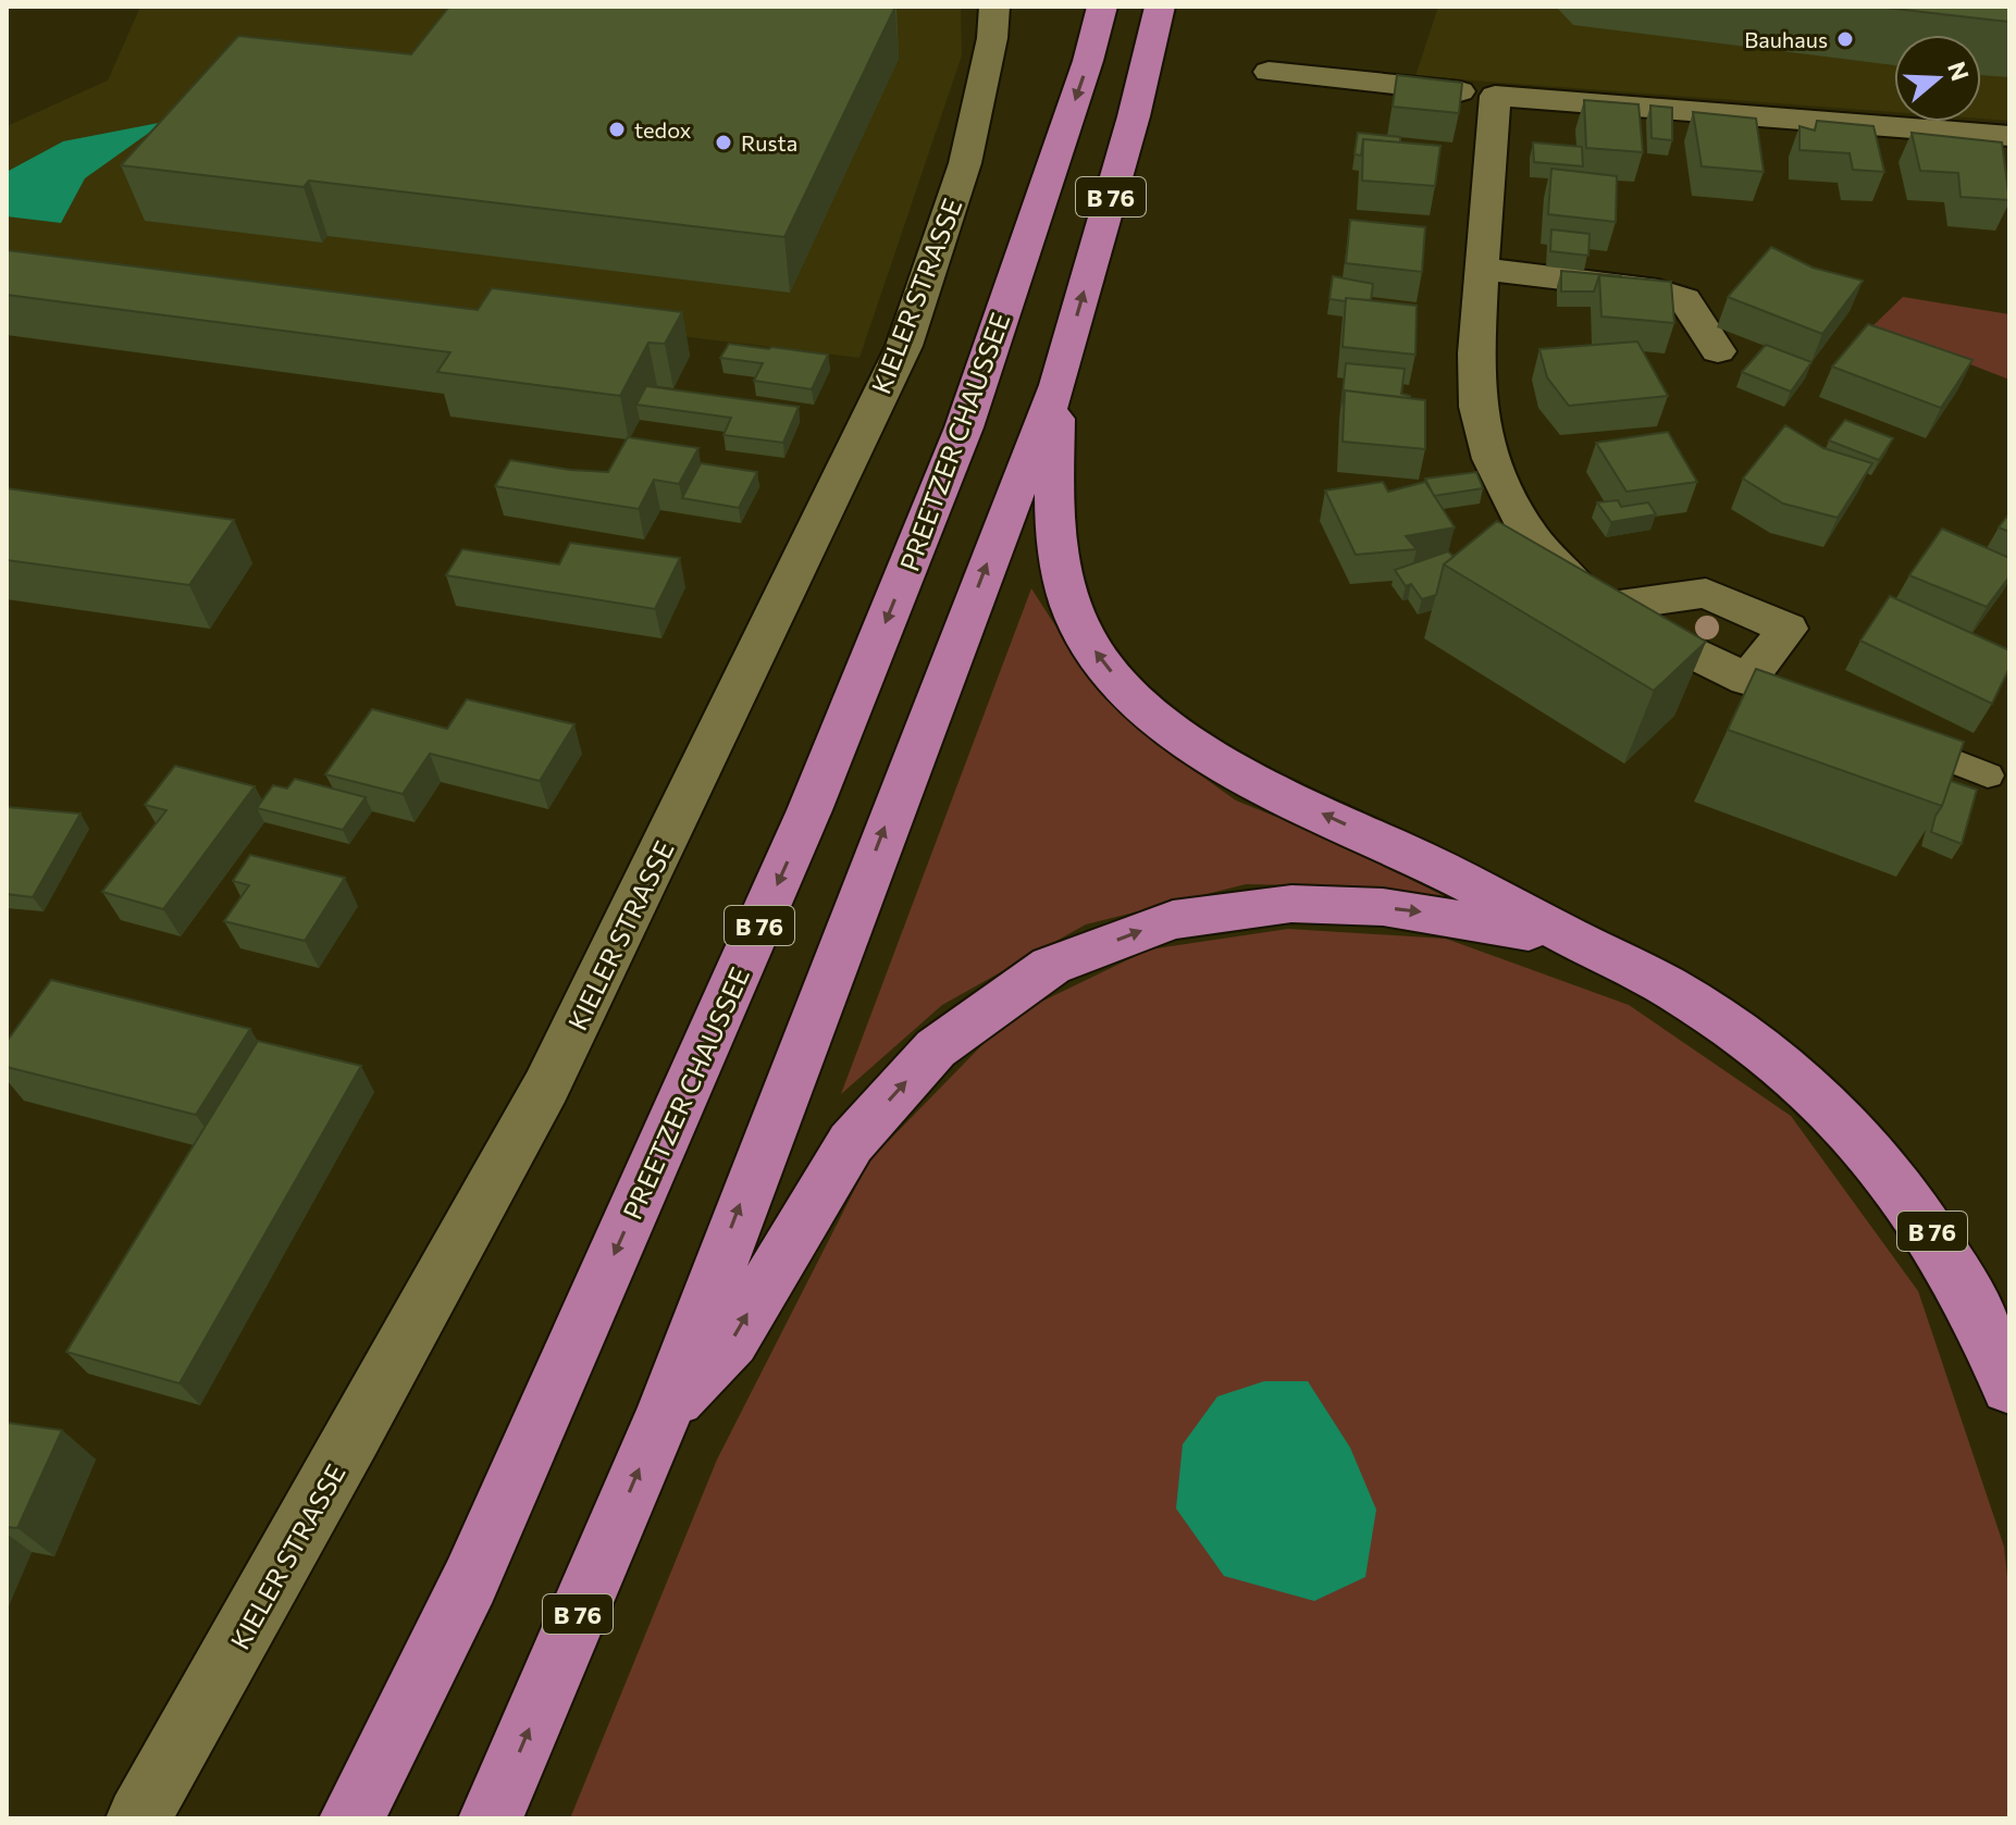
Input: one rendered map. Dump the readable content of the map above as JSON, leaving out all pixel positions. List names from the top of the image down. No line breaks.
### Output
{"streets":{"highway":["B 76","PREETZER CHAUSSEE"],"street":["KIELER STRASSE"]},"places":["Bauhaus","tedox","Rusta"],"north":"right"}
